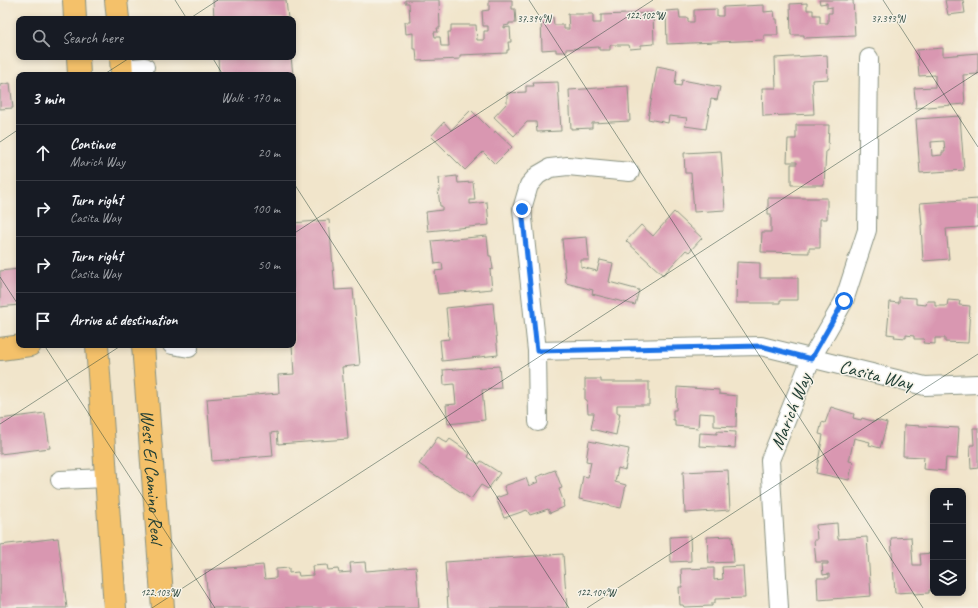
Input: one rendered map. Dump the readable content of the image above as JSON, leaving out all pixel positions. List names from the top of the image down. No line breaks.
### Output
{"streets":{"main road":["West El Camino Real"],"street":["Casita Way","Marich Way"]},"crossings":[["Casita Way","Marich Way"]],"page":{"search":"Search here","heading":["3 min","Walk · 170 m"],"list":[["Continue","Marich Way","20 m"],["Turn right","Casita Way","100 m"],["Turn right","Casita Way","50 m"],"Arrive at destination"],"map_buttons":["+","−"]},"coordinates":["122.102°W","37.393°N","37.394°N","122.103°W","122.104°W"]}
